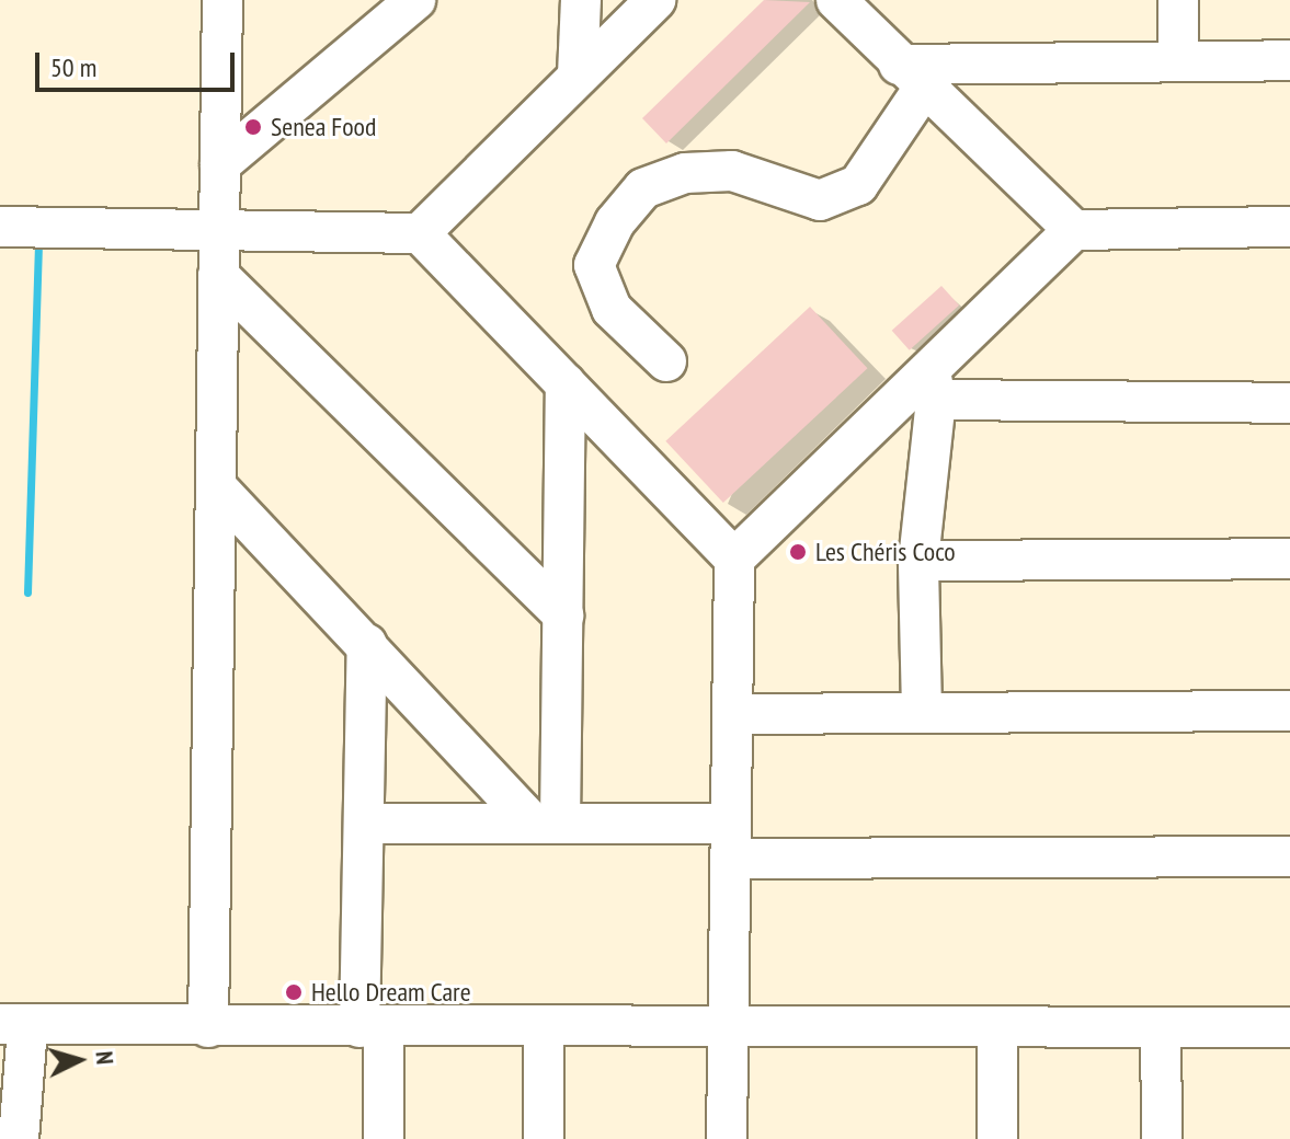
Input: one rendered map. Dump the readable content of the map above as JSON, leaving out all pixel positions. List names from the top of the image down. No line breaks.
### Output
{"places":["Senea Food","Les Chéris Coco","Hello Dream Care"],"scale_bar":"50 m","north":"right"}
